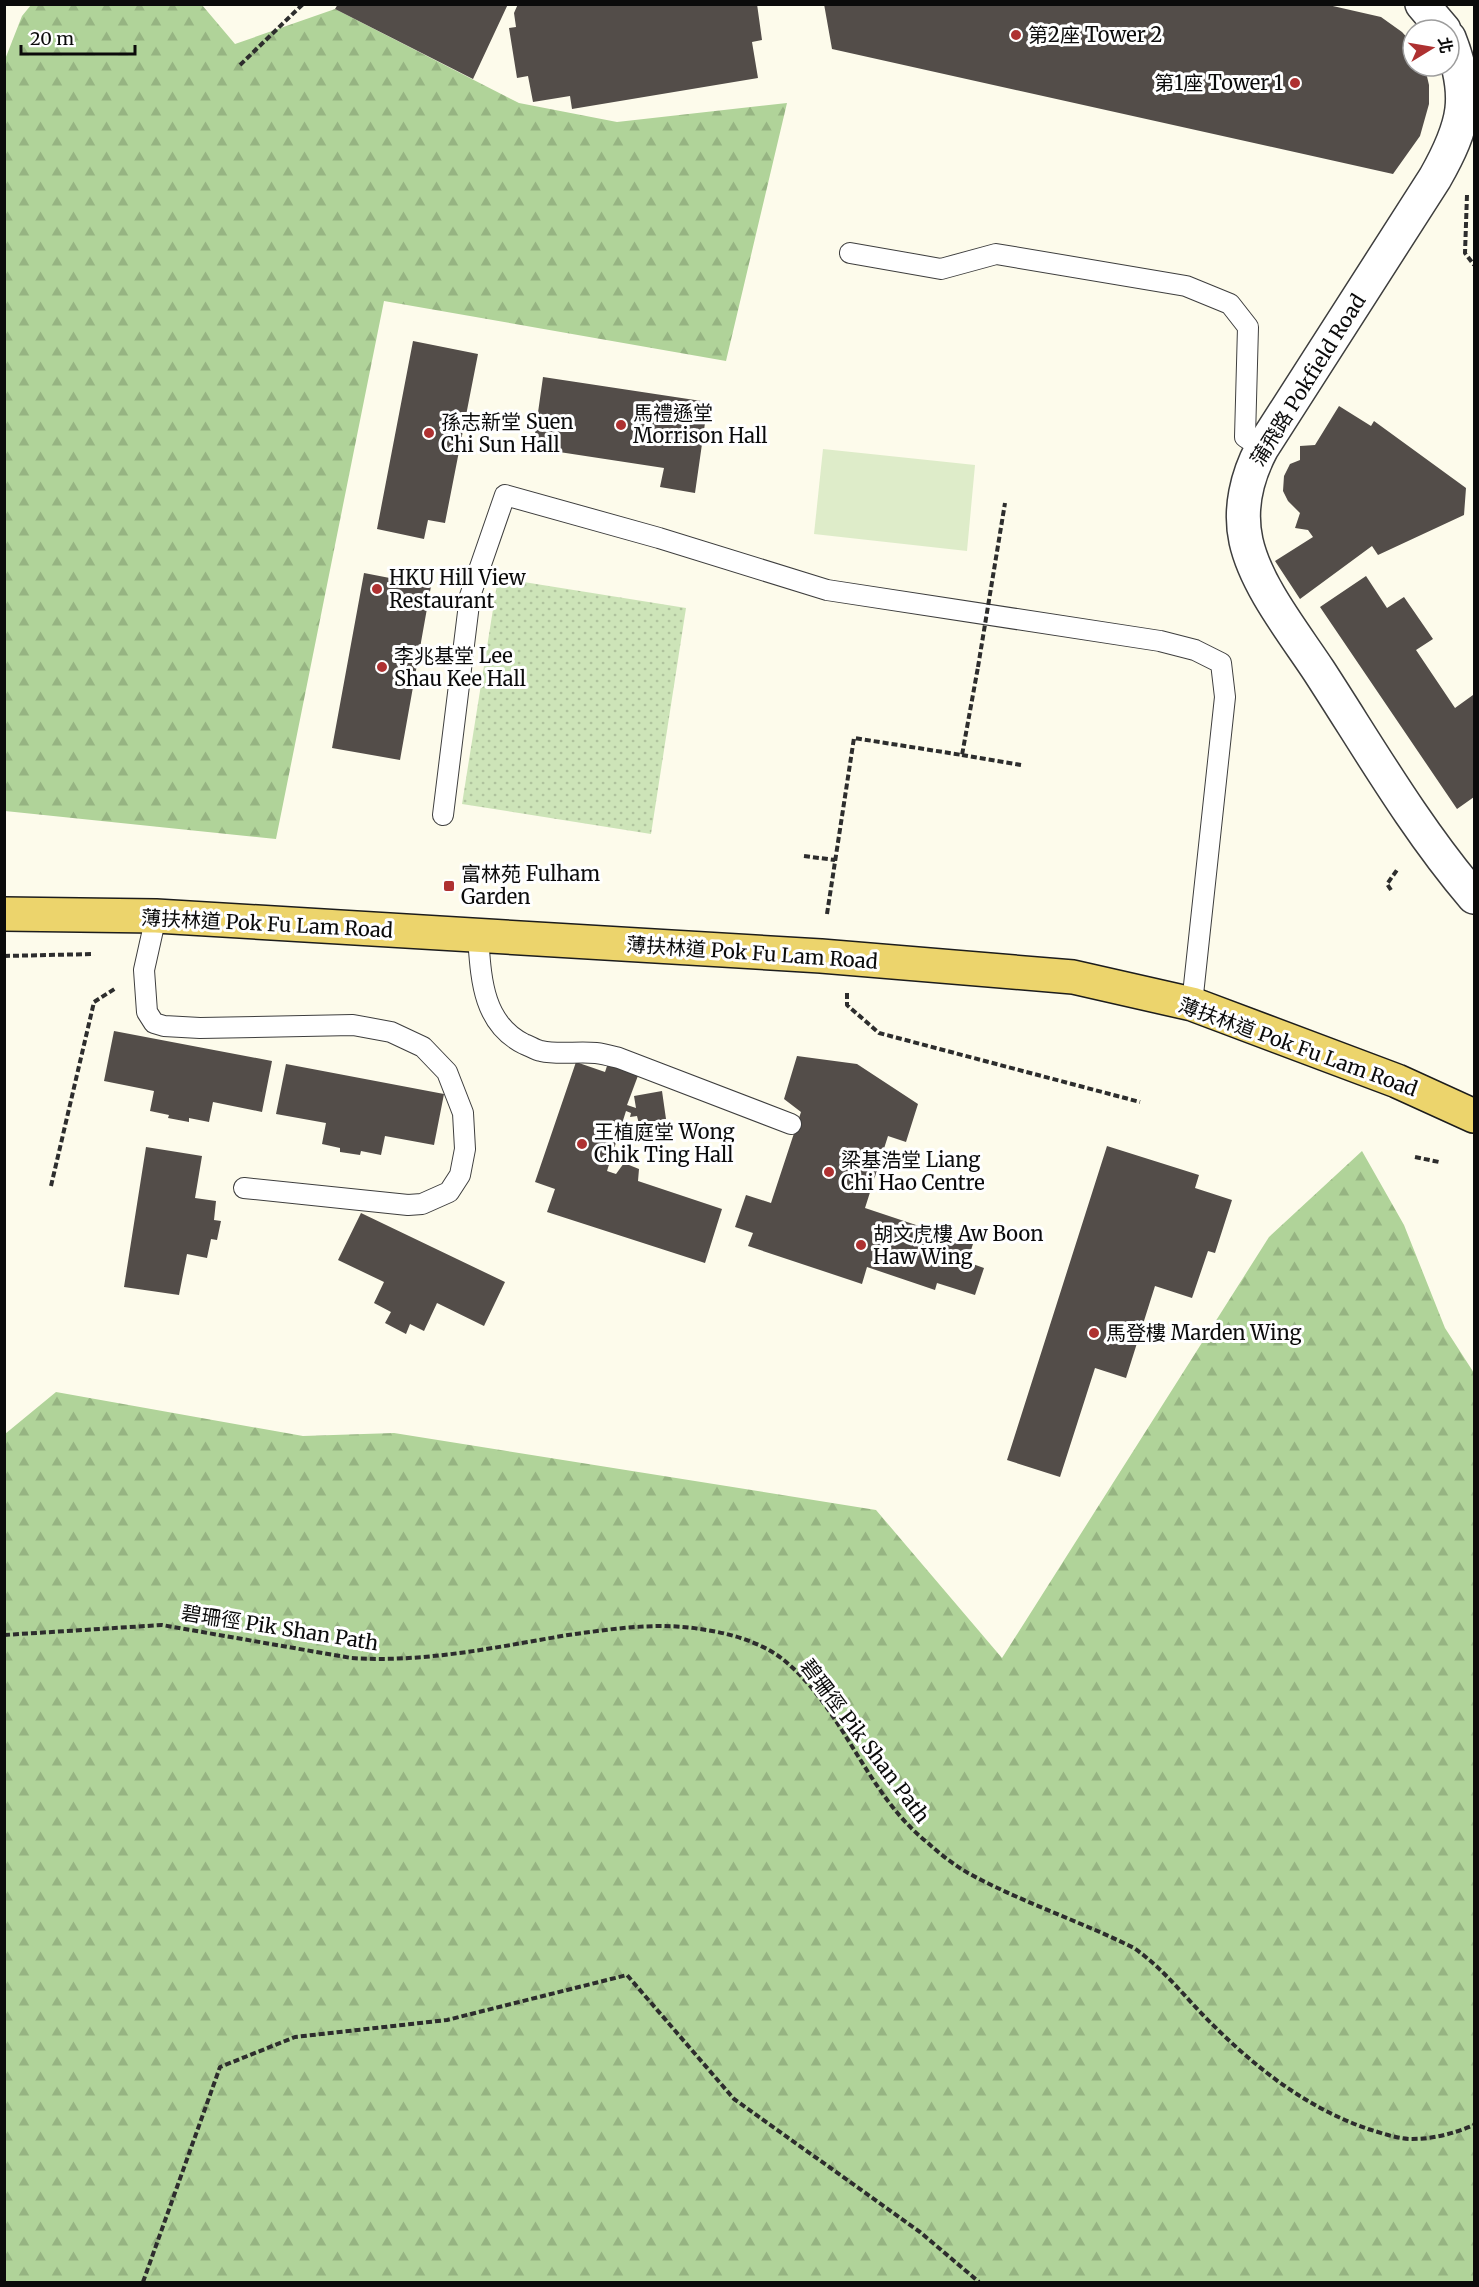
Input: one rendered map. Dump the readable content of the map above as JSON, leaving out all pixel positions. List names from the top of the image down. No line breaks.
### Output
{"streets":{"main road":["薄扶林道 Pok Fu Lam Road"],"street":["蒲飛路 Pokfield Road"],"path":["碧珊徑 Pik Shan Path"]},"places":{"other":["第2座 Tower 2","第1座 Tower 1","馬禮遜堂 Morrison Hall","孫志新堂 Suen Chi Sun Hall","HKU Hill View Restaurant","李兆基堂 Lee Shau Kee Hall","王植庭堂 Wong Chik Ting Hall","梁基浩堂 Liang Chi Hao Centre","胡文虎樓 Aw Boon Haw Wing","馬登樓 Marden Wing"],"transit":["富林苑 Fulham Garden"]},"scale_bar":"20 m","north":"right"}
